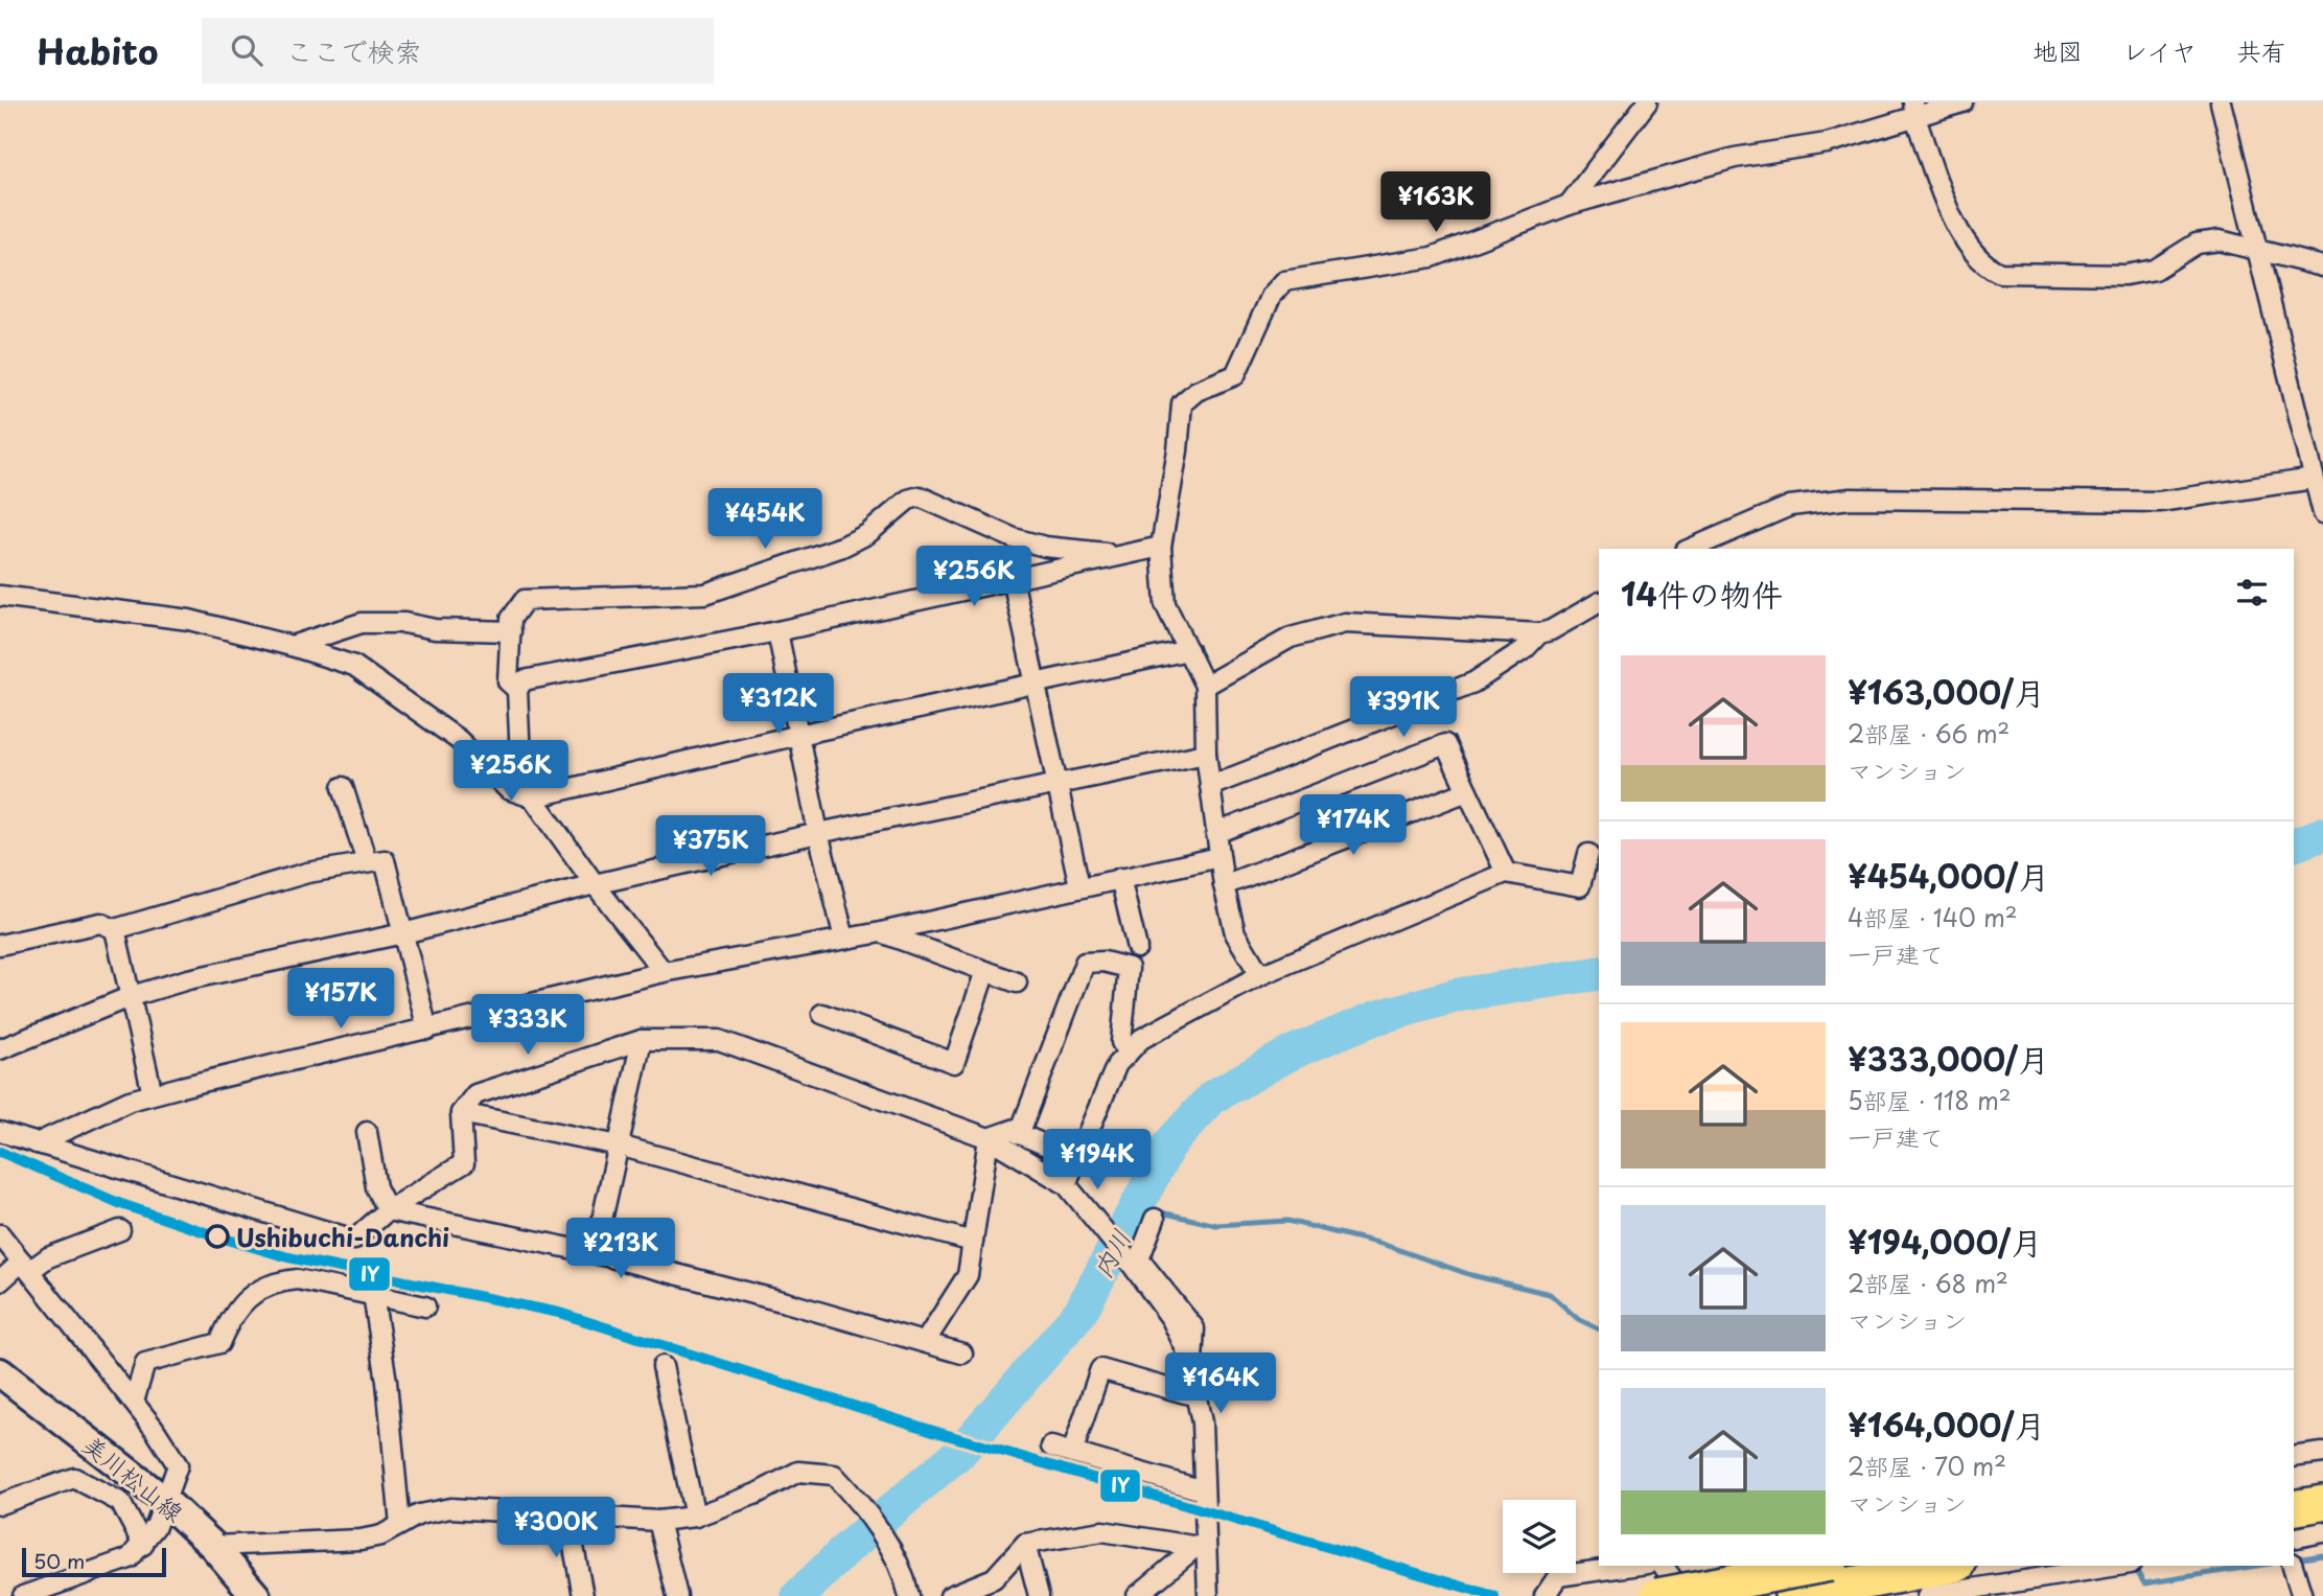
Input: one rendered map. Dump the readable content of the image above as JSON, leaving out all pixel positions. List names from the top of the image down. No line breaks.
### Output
{"streets":{"main road":["美川松山線"]},"water":["内川"],"places":["Ushibuchi-Danchi"],"lines":["transit line IY"],"scale_bar":"50 m","page":{"header":"Habito","search":"ここで検索","nav":["地図","レイヤ","共有"],"price":["¥163K","¥454K","¥256K","¥312K","¥391K","¥256K","¥174K","¥375K","¥157K","¥333K","¥194K","¥213K","¥164K","¥300K"],"heading":"14件の物件","list":[{"name":"¥163,000/月","note":"2部屋 · 66 m² · マンション"},{"name":"¥454,000/月","note":"4部屋 · 140 m² · 一戸建て"},{"name":"¥333,000/月","note":"5部屋 · 118 m² · 一戸建て"},{"name":"¥194,000/月","note":"2部屋 · 68 m² · マンション"},{"name":"¥164,000/月","note":"2部屋 · 70 m² · マンション"}],"scale":"50 m"}}
